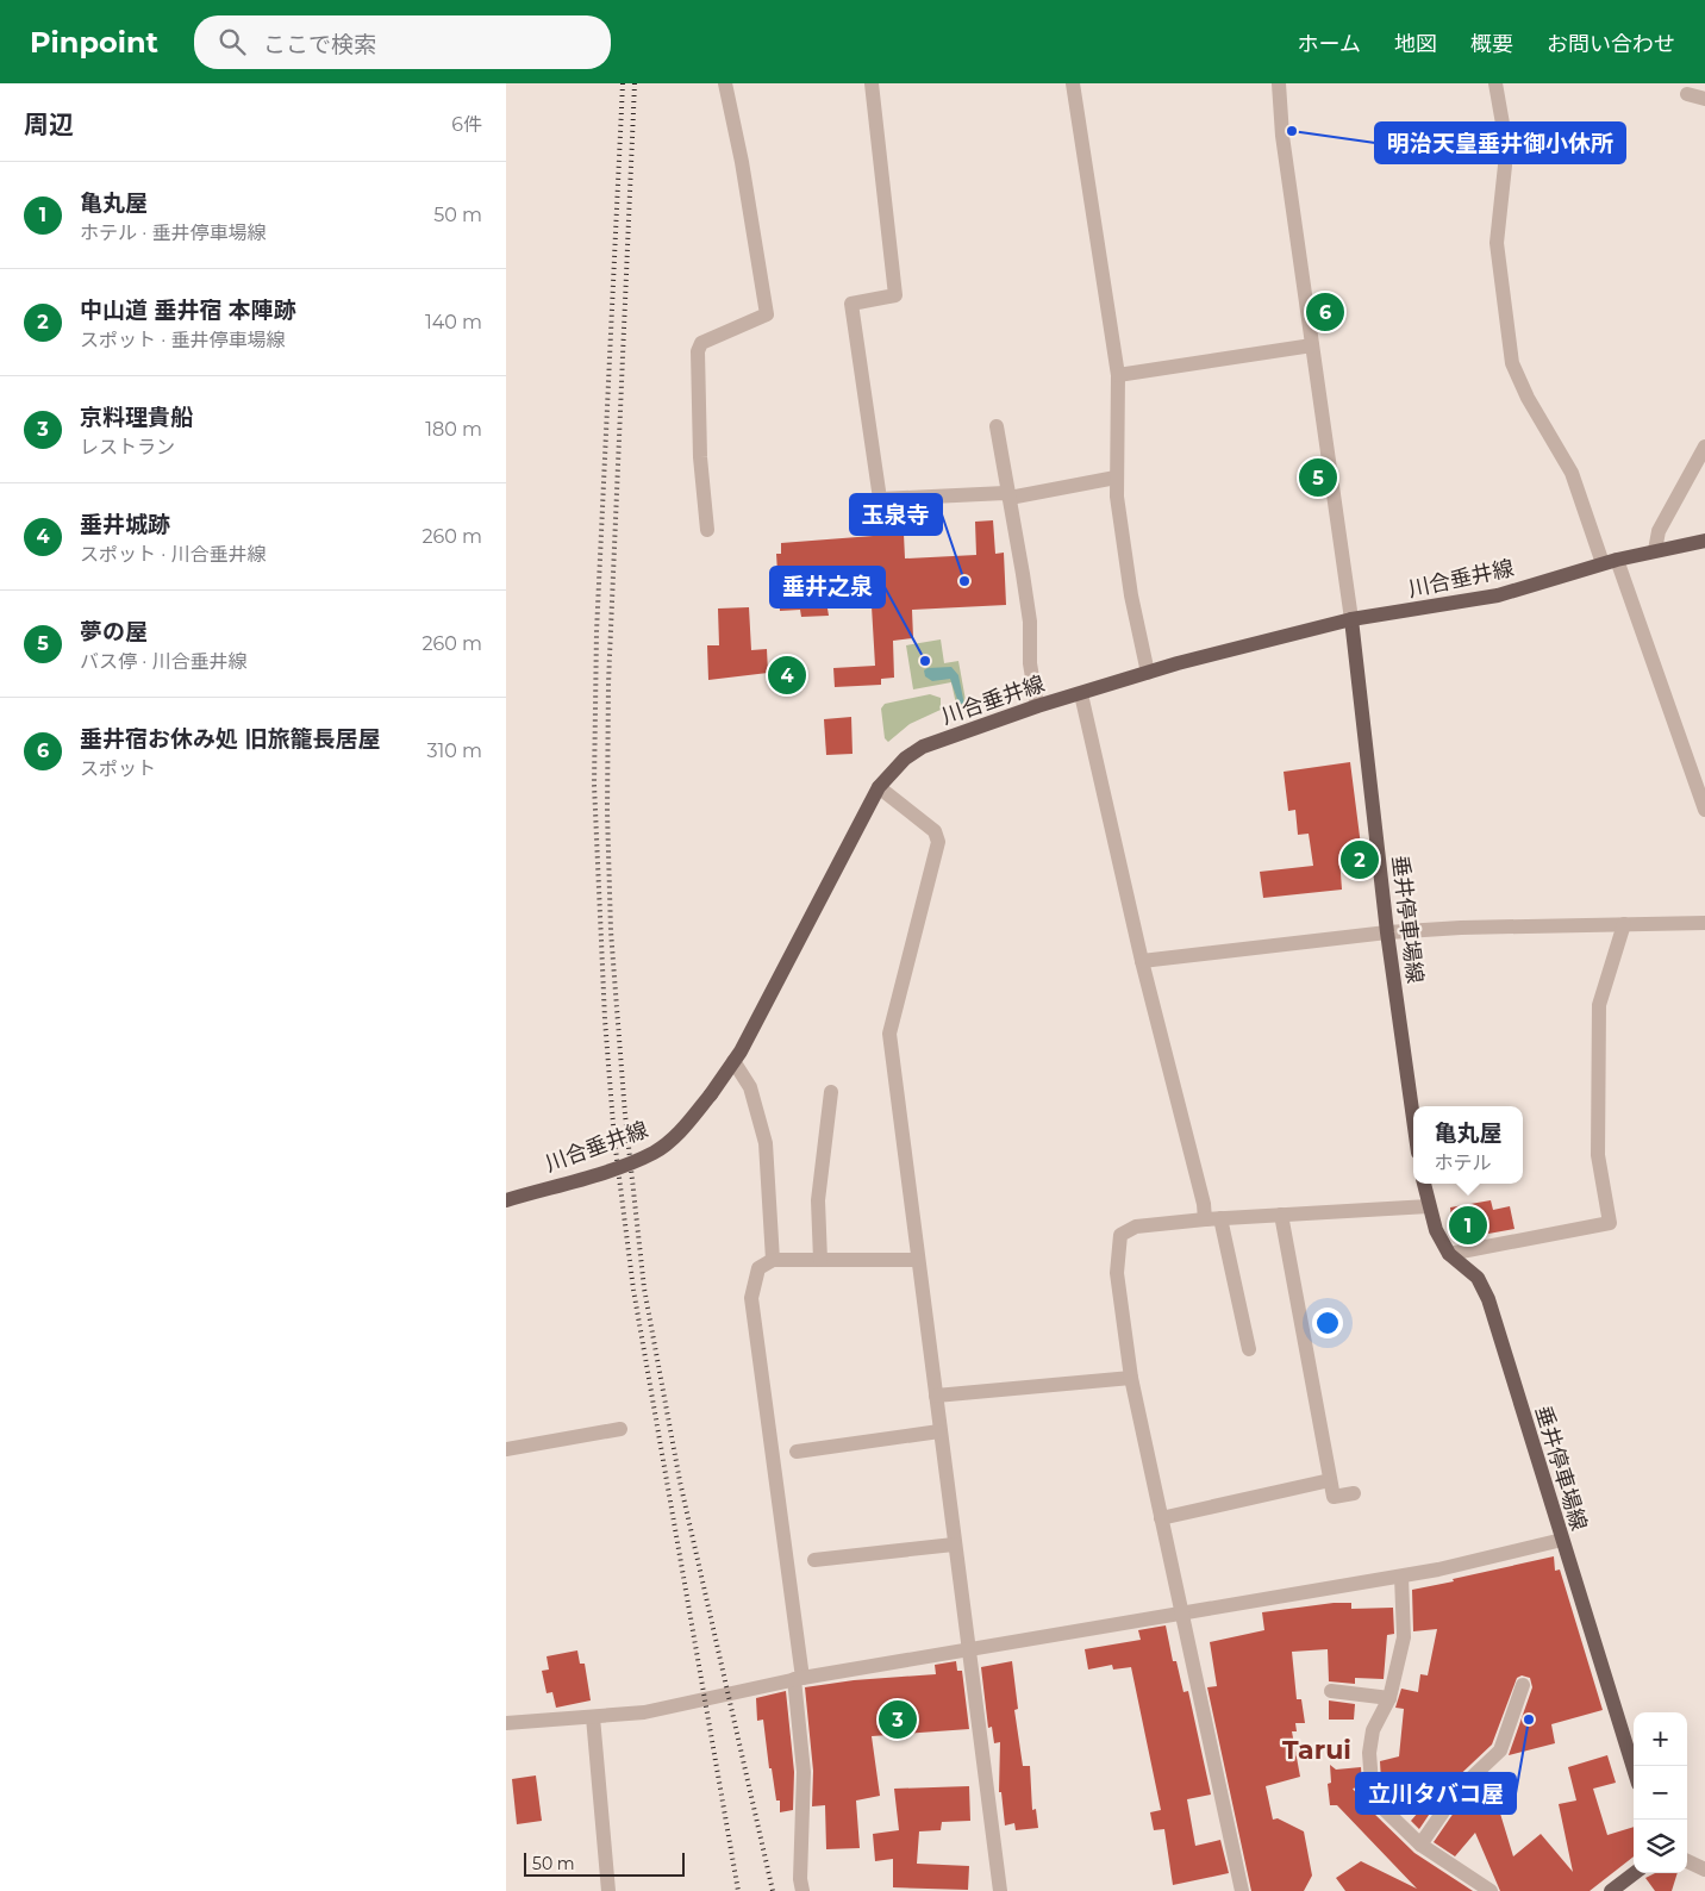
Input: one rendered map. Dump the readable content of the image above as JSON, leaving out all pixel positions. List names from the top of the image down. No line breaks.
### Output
{"streets":{"main road":["川合垂井線","垂井停車場線"]},"crossings":[["川合垂井線","垂井停車場線"]],"districts":["Tarui"],"places":["明治天皇垂井御小休所","玉泉寺","垂井之泉","立川タバコ屋"],"scale_bar":"50 m","page":{"header":"Pinpoint","search":"ここで検索","nav":["ホーム","地図","概要","お問い合わせ"],"heading":["周辺","6件"],"list":[{"mark":"1","name":"亀丸屋","note":"ホテル · 垂井停車場線","value":"50 m"},{"mark":"2","name":"中山道 垂井宿 本陣跡","note":"スポット · 垂井停車場線","value":"140 m"},{"mark":"3","name":"京料理貴船","note":"レストラン","value":"180 m"},{"mark":"4","name":"垂井城跡","note":"スポット · 川合垂井線","value":"260 m"},{"mark":"5","name":"夢の屋","note":"バス停 · 川合垂井線","value":"260 m"},{"mark":"6","name":"垂井宿お休み処 旧旅籠長居屋","note":"スポット","value":"310 m"}],"pins":["6","5","4","2","1","3"],"popup":["亀丸屋","ホテル"],"map_buttons":["+","−"],"scale":"50 m"}}
